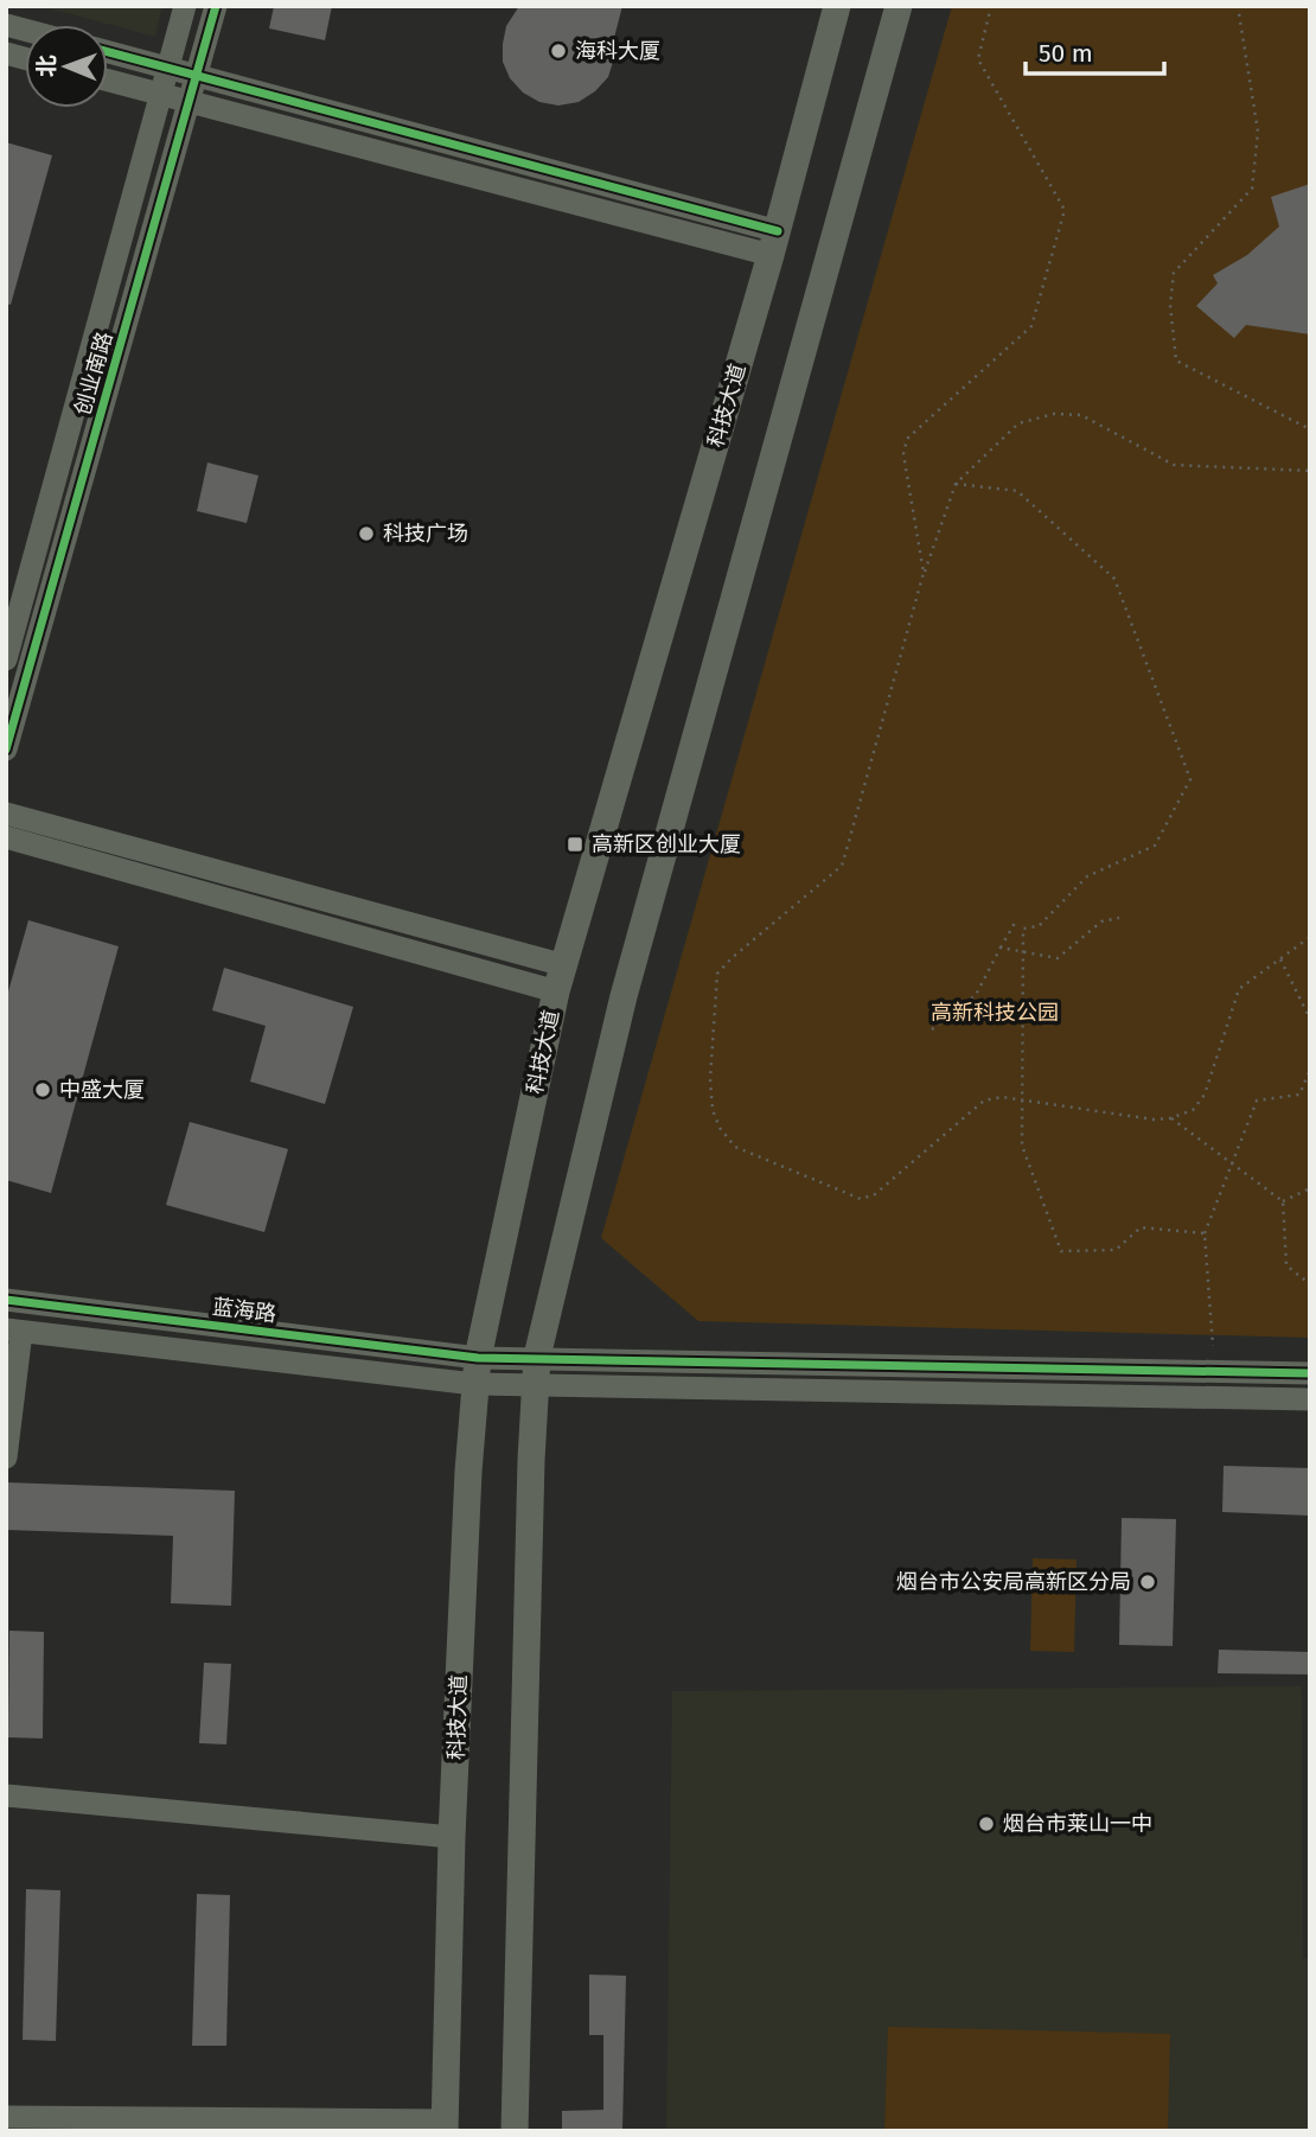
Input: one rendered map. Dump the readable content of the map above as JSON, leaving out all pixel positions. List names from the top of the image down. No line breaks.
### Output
{"streets":{"main road":["科技大道"],"street":["创业南路","蓝海路"]},"crossings":[["科技大道","蓝海路"]],"parks":["高新科技公园"],"places":{"other":["海科大厦","科技广场","中盛大厦","烟台市公安局高新区分局","烟台市莱山一中"],"transit":["高新区创业大厦"]},"scale_bar":"50 m","north":"left"}
